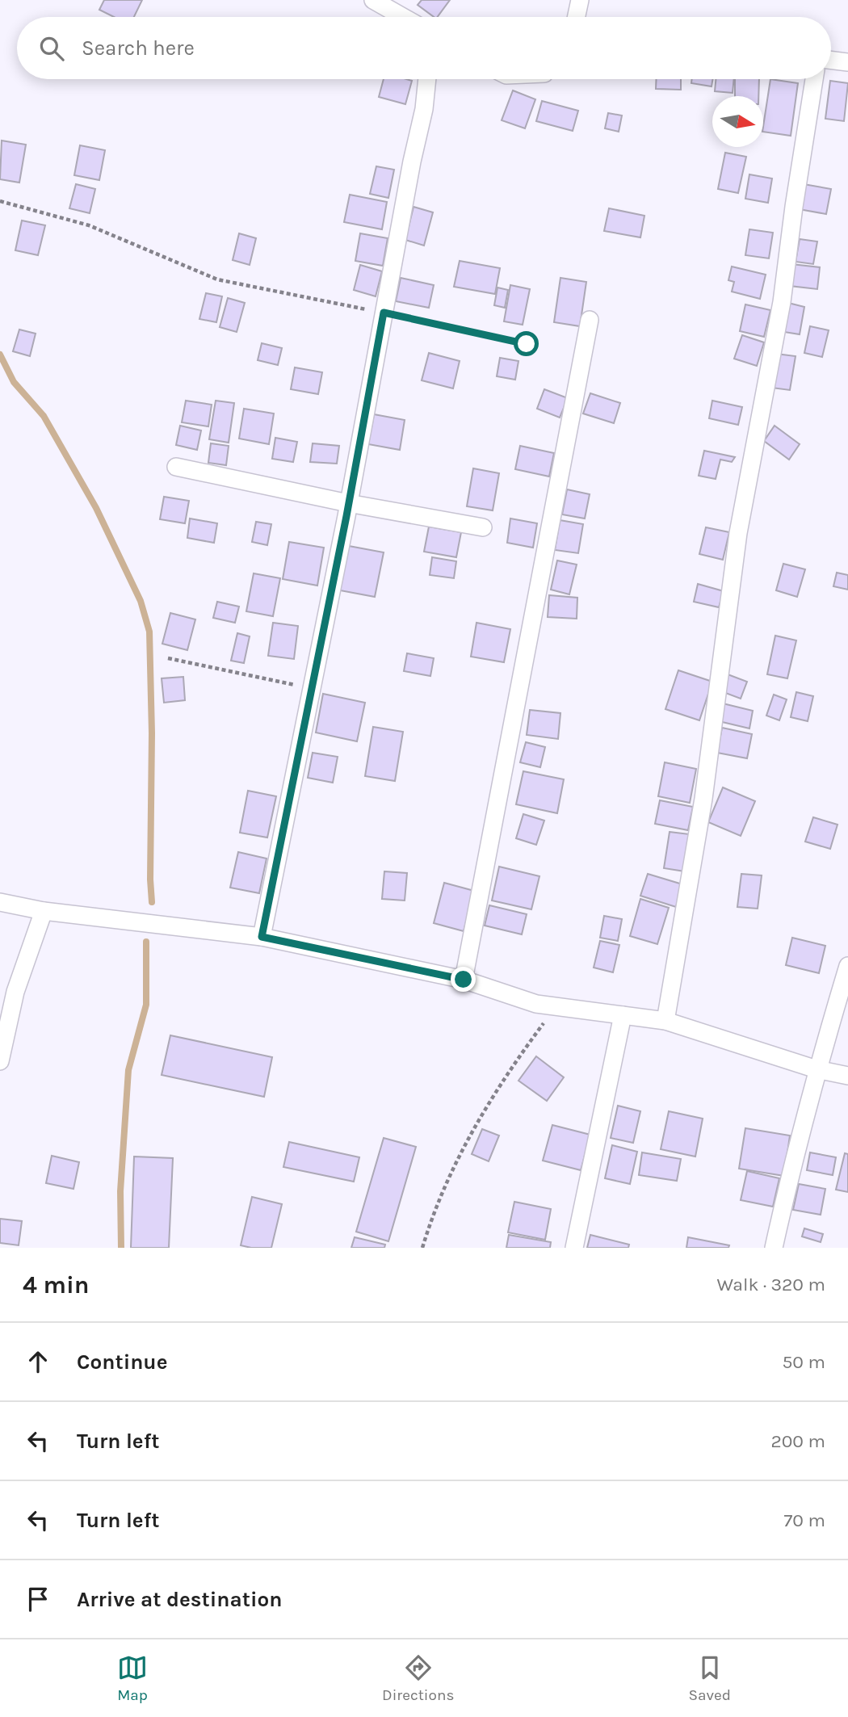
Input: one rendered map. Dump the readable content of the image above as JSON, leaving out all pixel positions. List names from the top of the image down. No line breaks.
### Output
{"north":"right","page":{"search":"Search here","heading":["4 min","Walk · 320 m"],"list":[["Continue","50 m"],["Turn left","200 m"],["Turn left","70 m"],"Arrive at destination"],"nav":["Map","Directions","Saved"]}}
